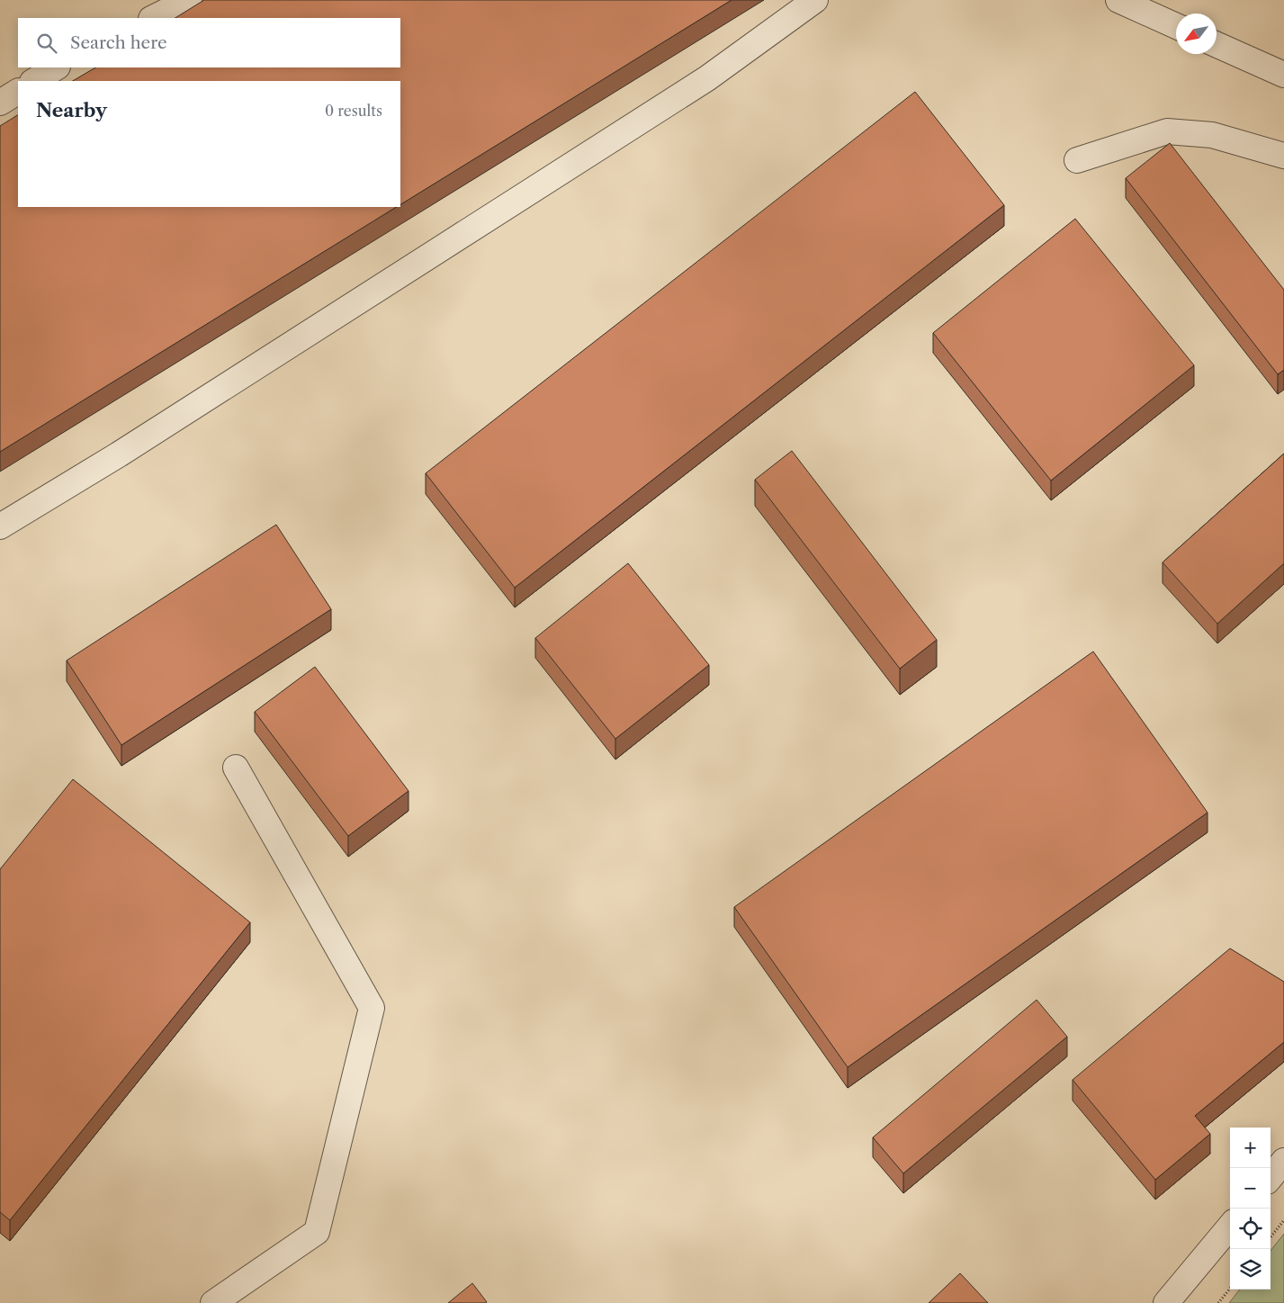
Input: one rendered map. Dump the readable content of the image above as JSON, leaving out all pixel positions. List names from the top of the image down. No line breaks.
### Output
{"north":"bottom left","page":{"search":"Search here","heading":["Nearby","0 results"],"map_buttons":["+","−"]}}
